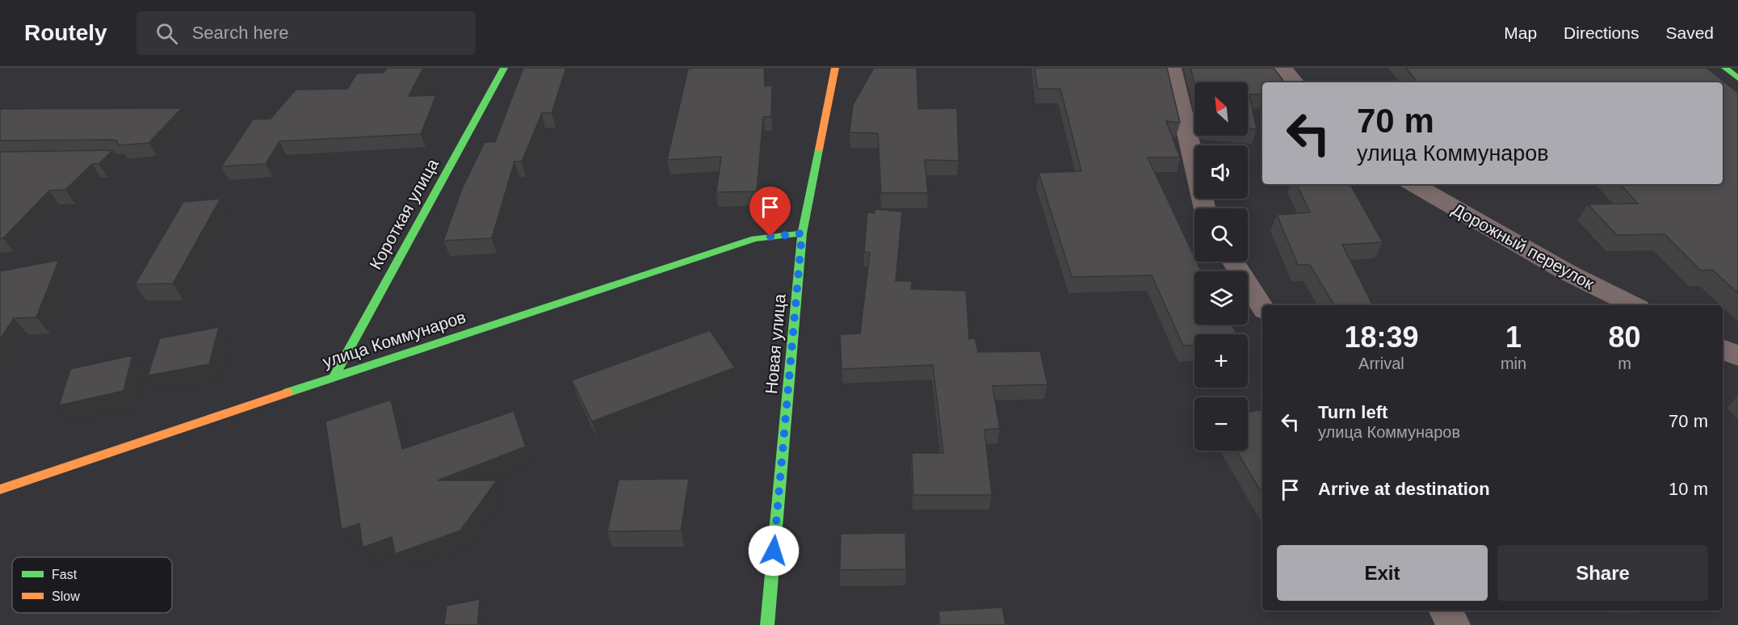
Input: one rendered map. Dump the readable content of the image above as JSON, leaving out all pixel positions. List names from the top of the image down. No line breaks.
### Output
{"streets":{"street":["Короткая улица","Дорожный переулок","улица Коммунаров","Новая улица"]},"crossings":[["Короткая улица","улица Коммунаров"],["улица Коммунаров","Новая улица"]],"legend":["Fast","Slow"],"north":"top left","page":{"header":"Routely","search":"Search here","nav":["Map","Directions","Saved"],"map_buttons":["+","−"],"turn":["70 m","улица Коммунаров"],"eta":["18:39","Arrival","1","min","80","m"],"list":[{"name":"Turn left","note":"улица Коммунаров","value":"70 m"},{"name":"Arrive at destination","value":"10 m"}],"buttons":["Exit","Share"]}}
